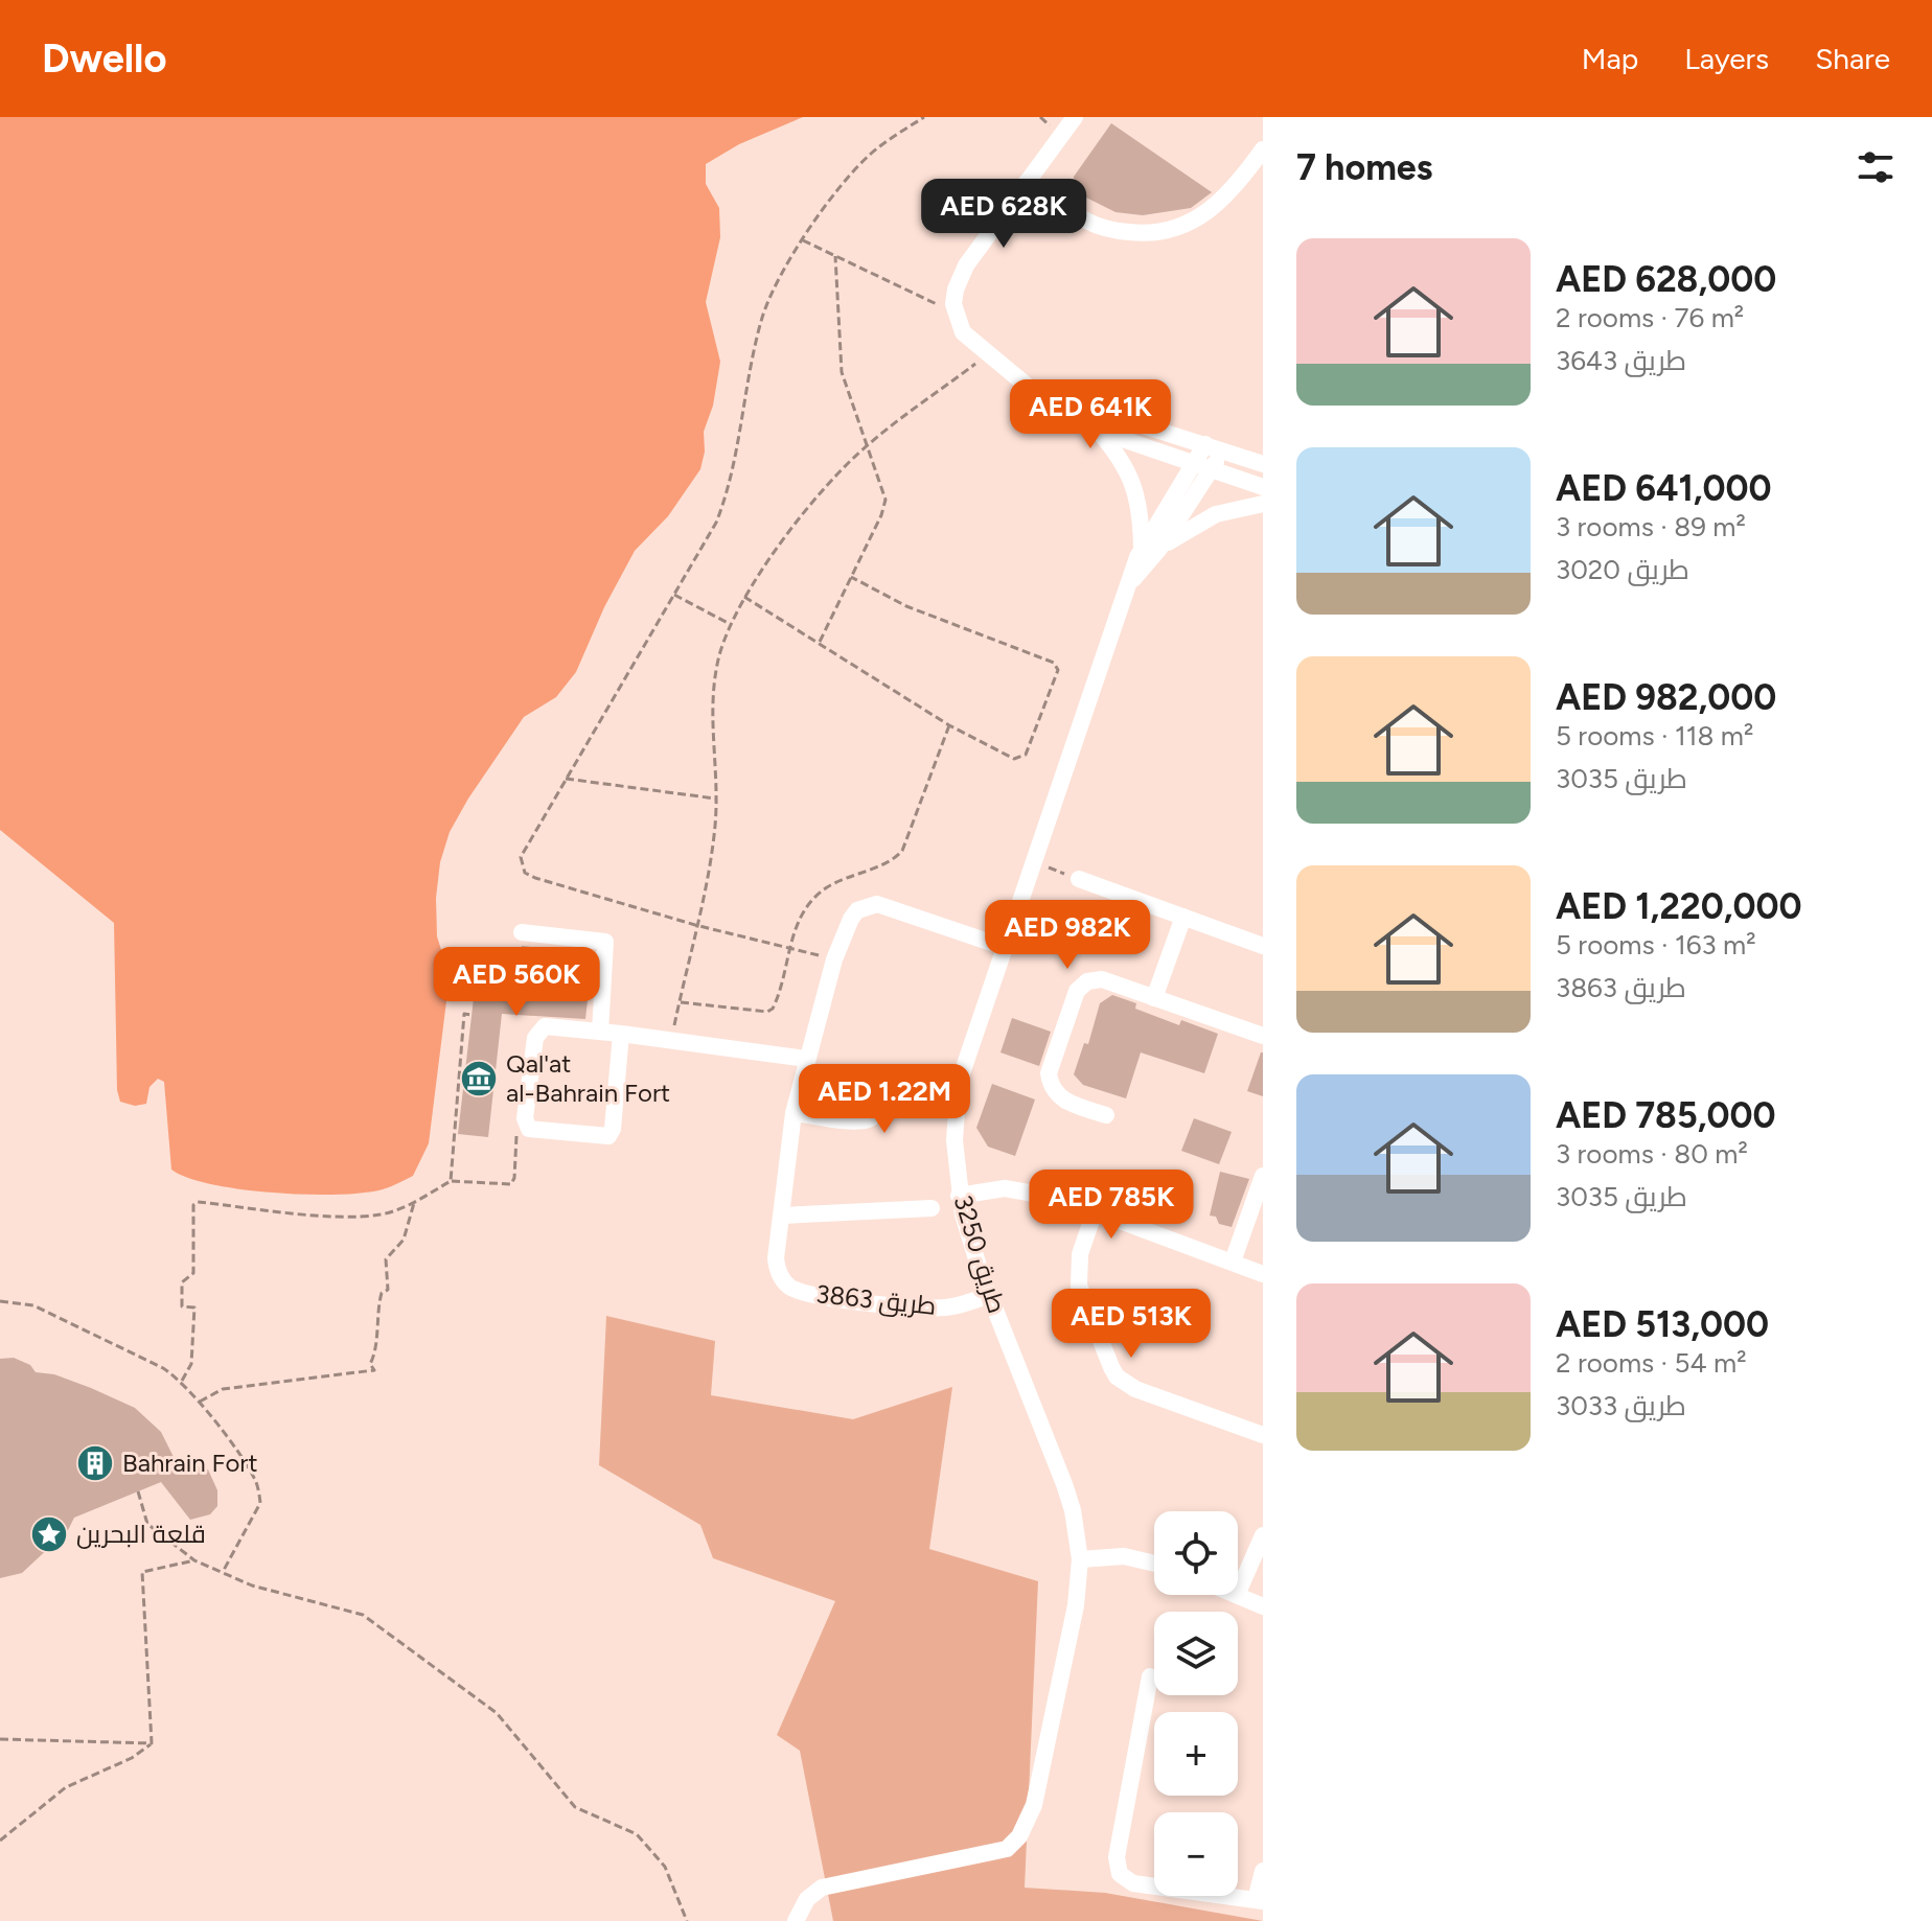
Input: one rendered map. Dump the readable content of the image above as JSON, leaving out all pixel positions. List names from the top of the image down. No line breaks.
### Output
{"streets":{"street":["طريق 3250","طريق 3863"]},"crossings":[["طريق 3250","طريق 3863"]],"places":{"museum":["Qal'at al-Bahrain Fort"],"building":["Bahrain Fort"],"place":["قلعة البحرين"]},"page":{"header":"Dwello","nav":["Map","Layers","Share"],"heading":"7 homes","price":["AED 628K","AED 641K","AED 982K","AED 560K","AED 1.22M","AED 785K","AED 513K"],"list":[{"name":"AED 628,000","note":"2 rooms · 76 m² · طريق 3643"},{"name":"AED 641,000","note":"3 rooms · 89 m² · طريق 3020"},{"name":"AED 982,000","note":"5 rooms · 118 m² · طريق 3035"},{"name":"AED 1,220,000","note":"5 rooms · 163 m² · طريق 3863"},{"name":"AED 785,000","note":"3 rooms · 80 m² · طريق 3035"},{"name":"AED 513,000","note":"2 rooms · 54 m² · طريق 3033"}],"map_buttons":["+","−"]}}
